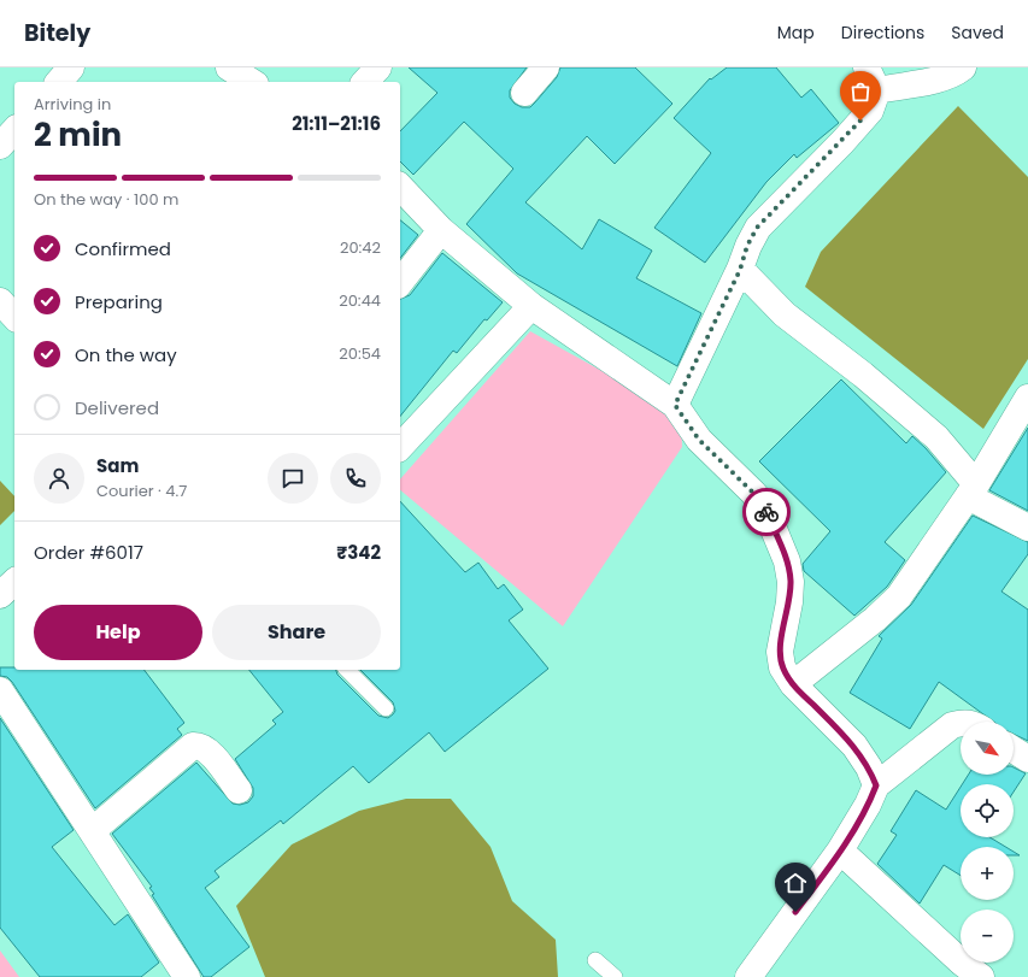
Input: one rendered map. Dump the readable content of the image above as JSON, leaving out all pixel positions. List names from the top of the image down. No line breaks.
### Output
{"north":"bottom right","page":{"header":"Bitely","nav":["Map","Directions","Saved"],"heading":["2 min","Arriving in","21:11–21:16"],"panel":["Sam","Courier · 4.7","Order #6017","₹342"],"bar":"On the way · 100 m","list":[["Confirmed","20:42"],["Preparing","20:44"],["On the way","20:54"],"Delivered"],"buttons":["Help","Share"],"map_buttons":["+","−"]}}
